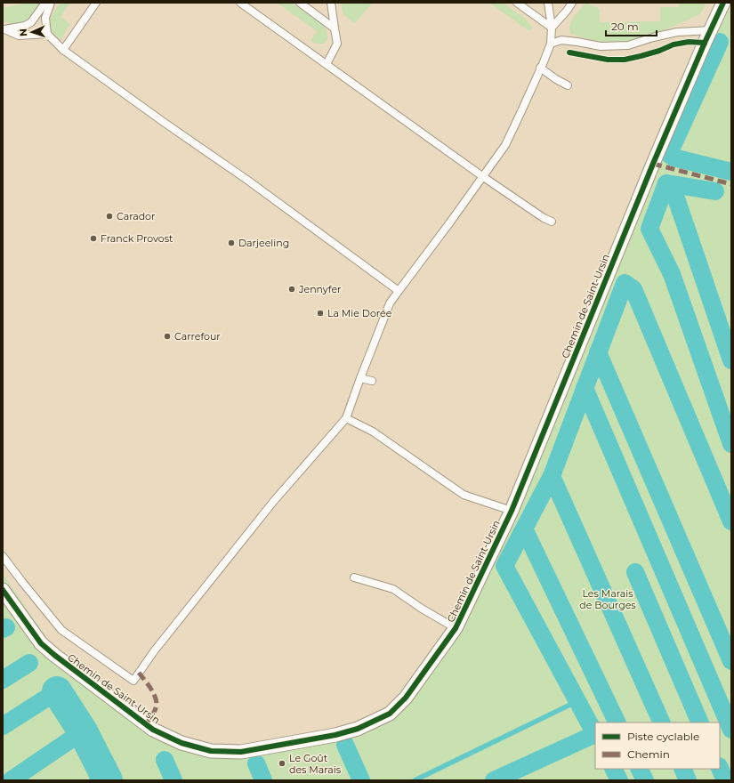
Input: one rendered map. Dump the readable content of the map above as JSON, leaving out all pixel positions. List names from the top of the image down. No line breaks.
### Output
{"streets":{"street":["Chemin de Saint-Ursin"]},"parks":["Les Marais de Bourges"],"places":["Carador","Franck Provost","Darjeeling","Jennyfer","La Mie Dorée","Carrefour","Le Goût des Marais"],"legend":["Piste cyclable","Chemin"],"scale_bar":"20 m","north":"left"}
